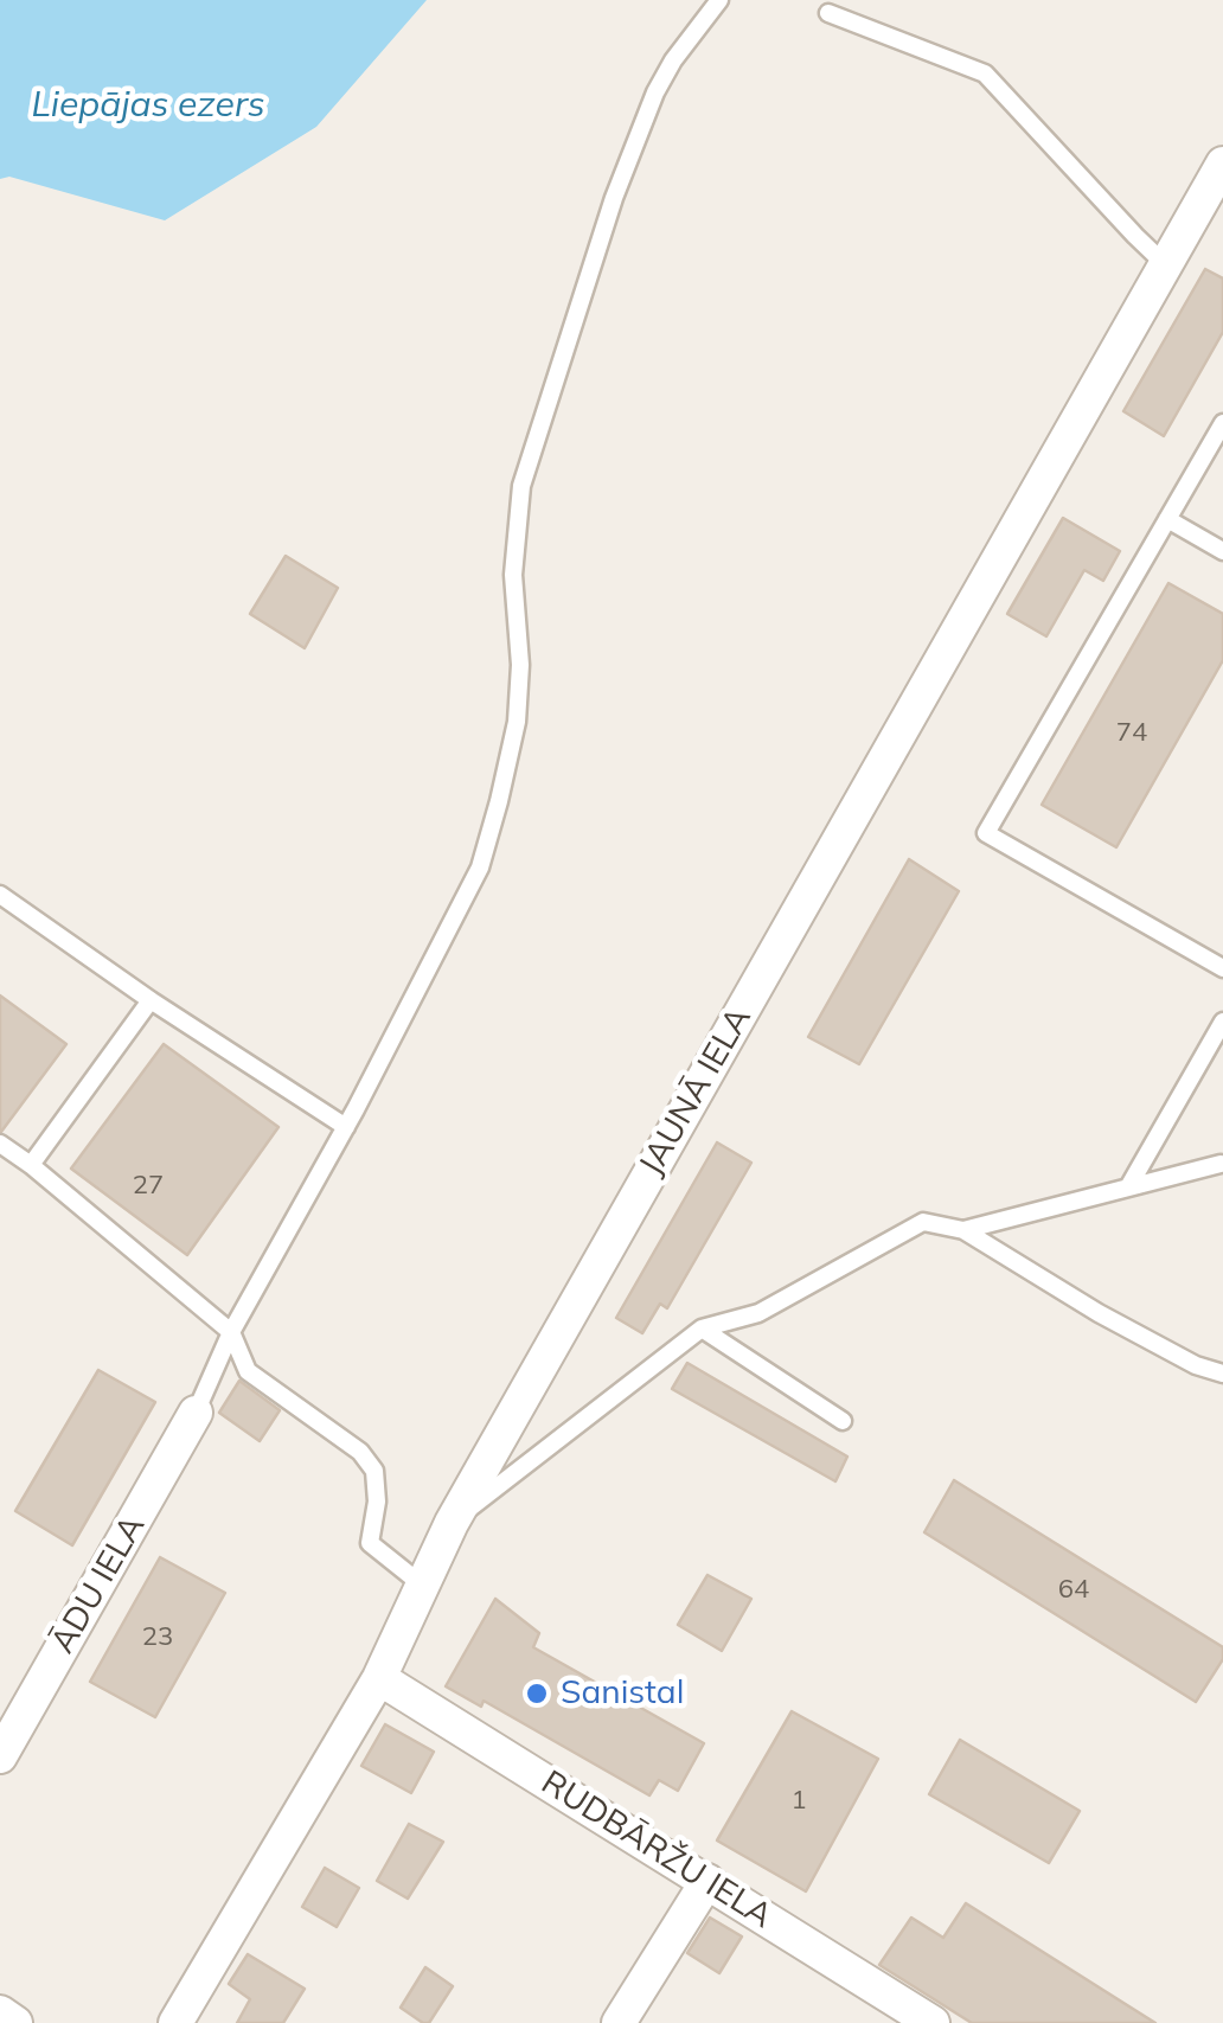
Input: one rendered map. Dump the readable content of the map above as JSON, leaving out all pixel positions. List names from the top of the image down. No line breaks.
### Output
{"streets":{"street":["JAUNĀ IELA","ĀDU IELA","RUDBĀRŽU IELA"]},"crossings":[["JAUNĀ IELA","RUDBĀRŽU IELA"]],"water":["Liepājas ezers"],"places":["Sanistal"],"house_numbers":["74","27","64","23","1"]}
